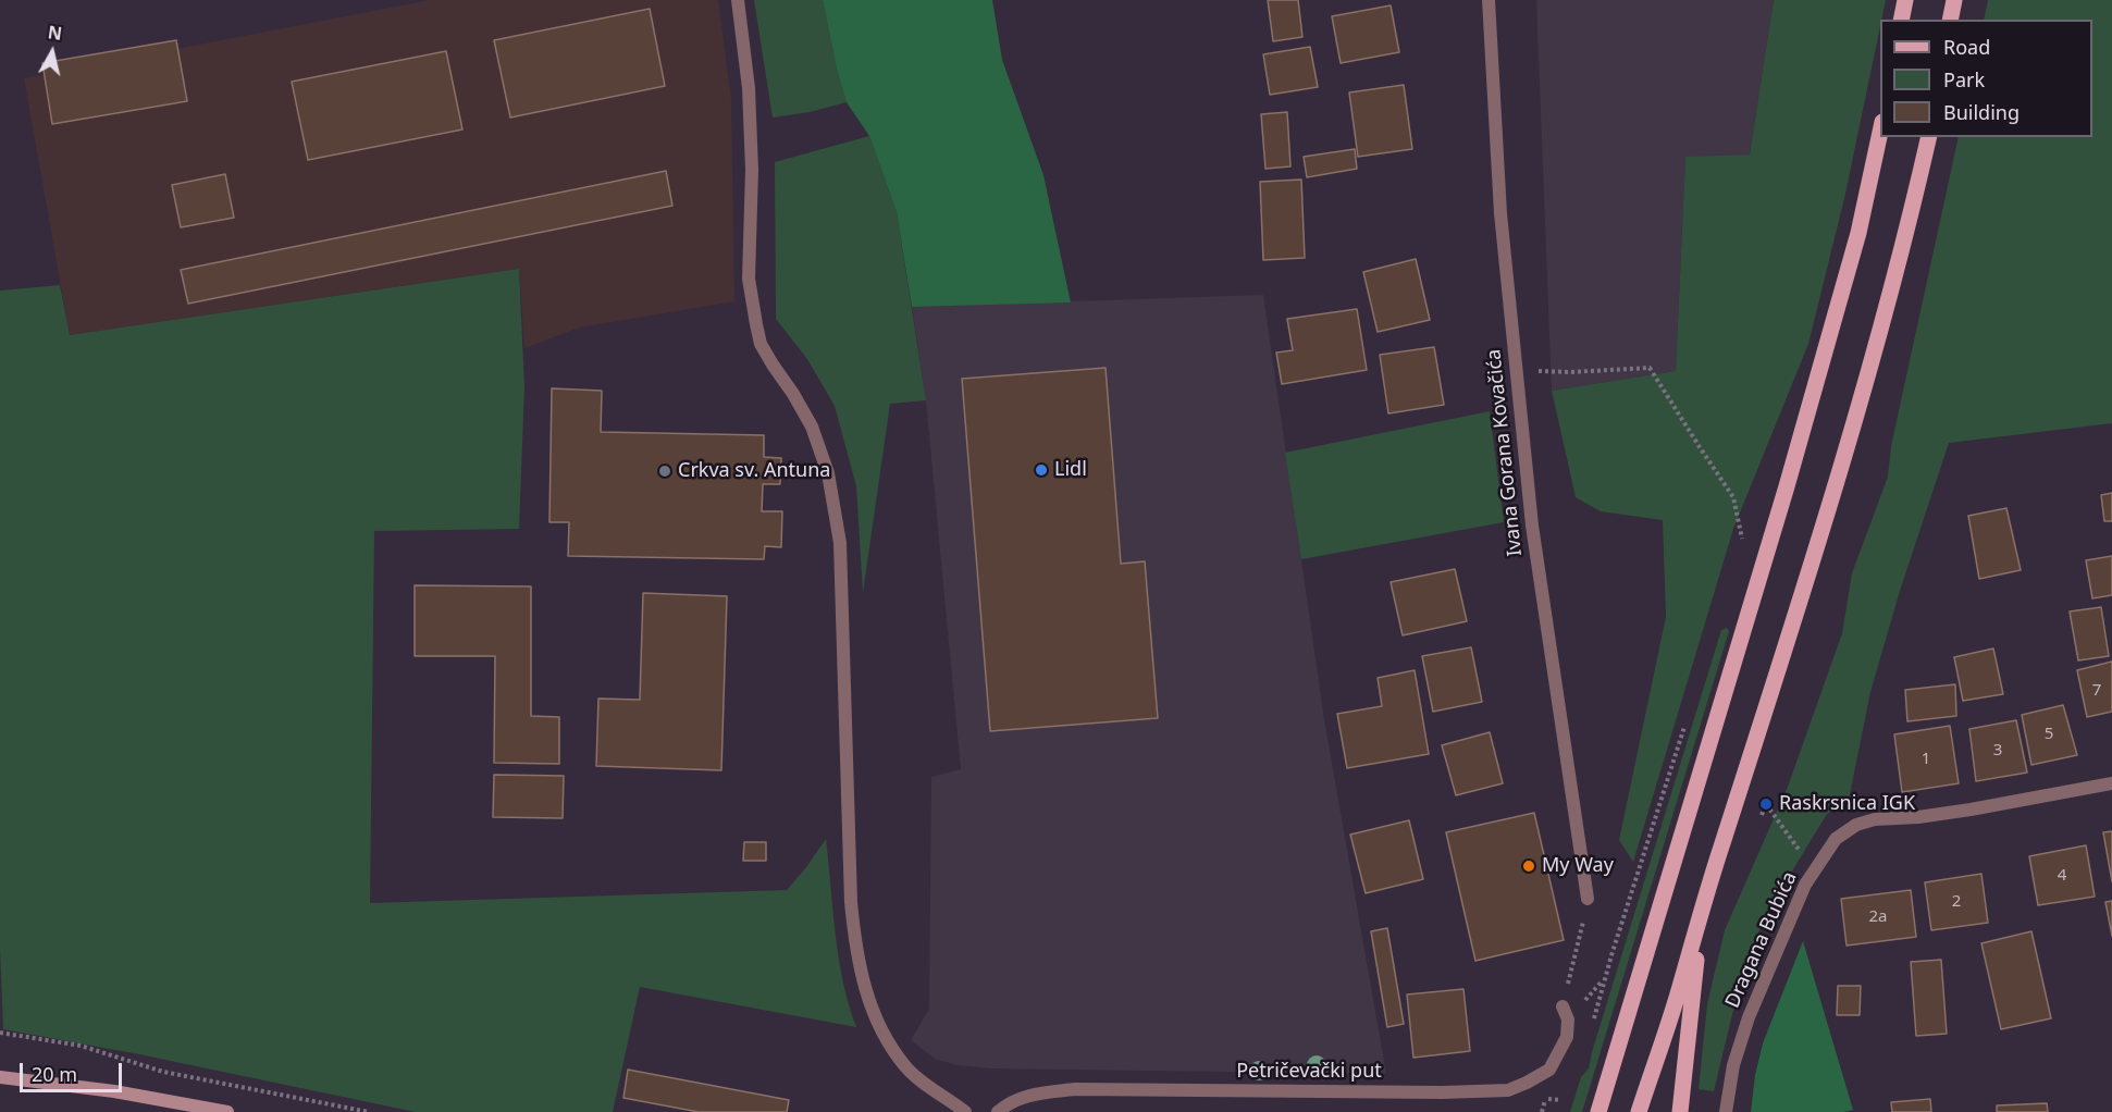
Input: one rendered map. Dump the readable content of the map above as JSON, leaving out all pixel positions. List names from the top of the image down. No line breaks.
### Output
{"streets":{"street":["Ivana Gorana Kovačića","Dragana Bubića","Petričevački put"]},"places":["Lidl","Crkva sv. Antuna","Raskrsnica IGK","My Way"],"house_numbers":["7","5","3","1","4","2","2a"],"legend":["Road","Park","Building"],"scale_bar":"20 m","north":"top"}
